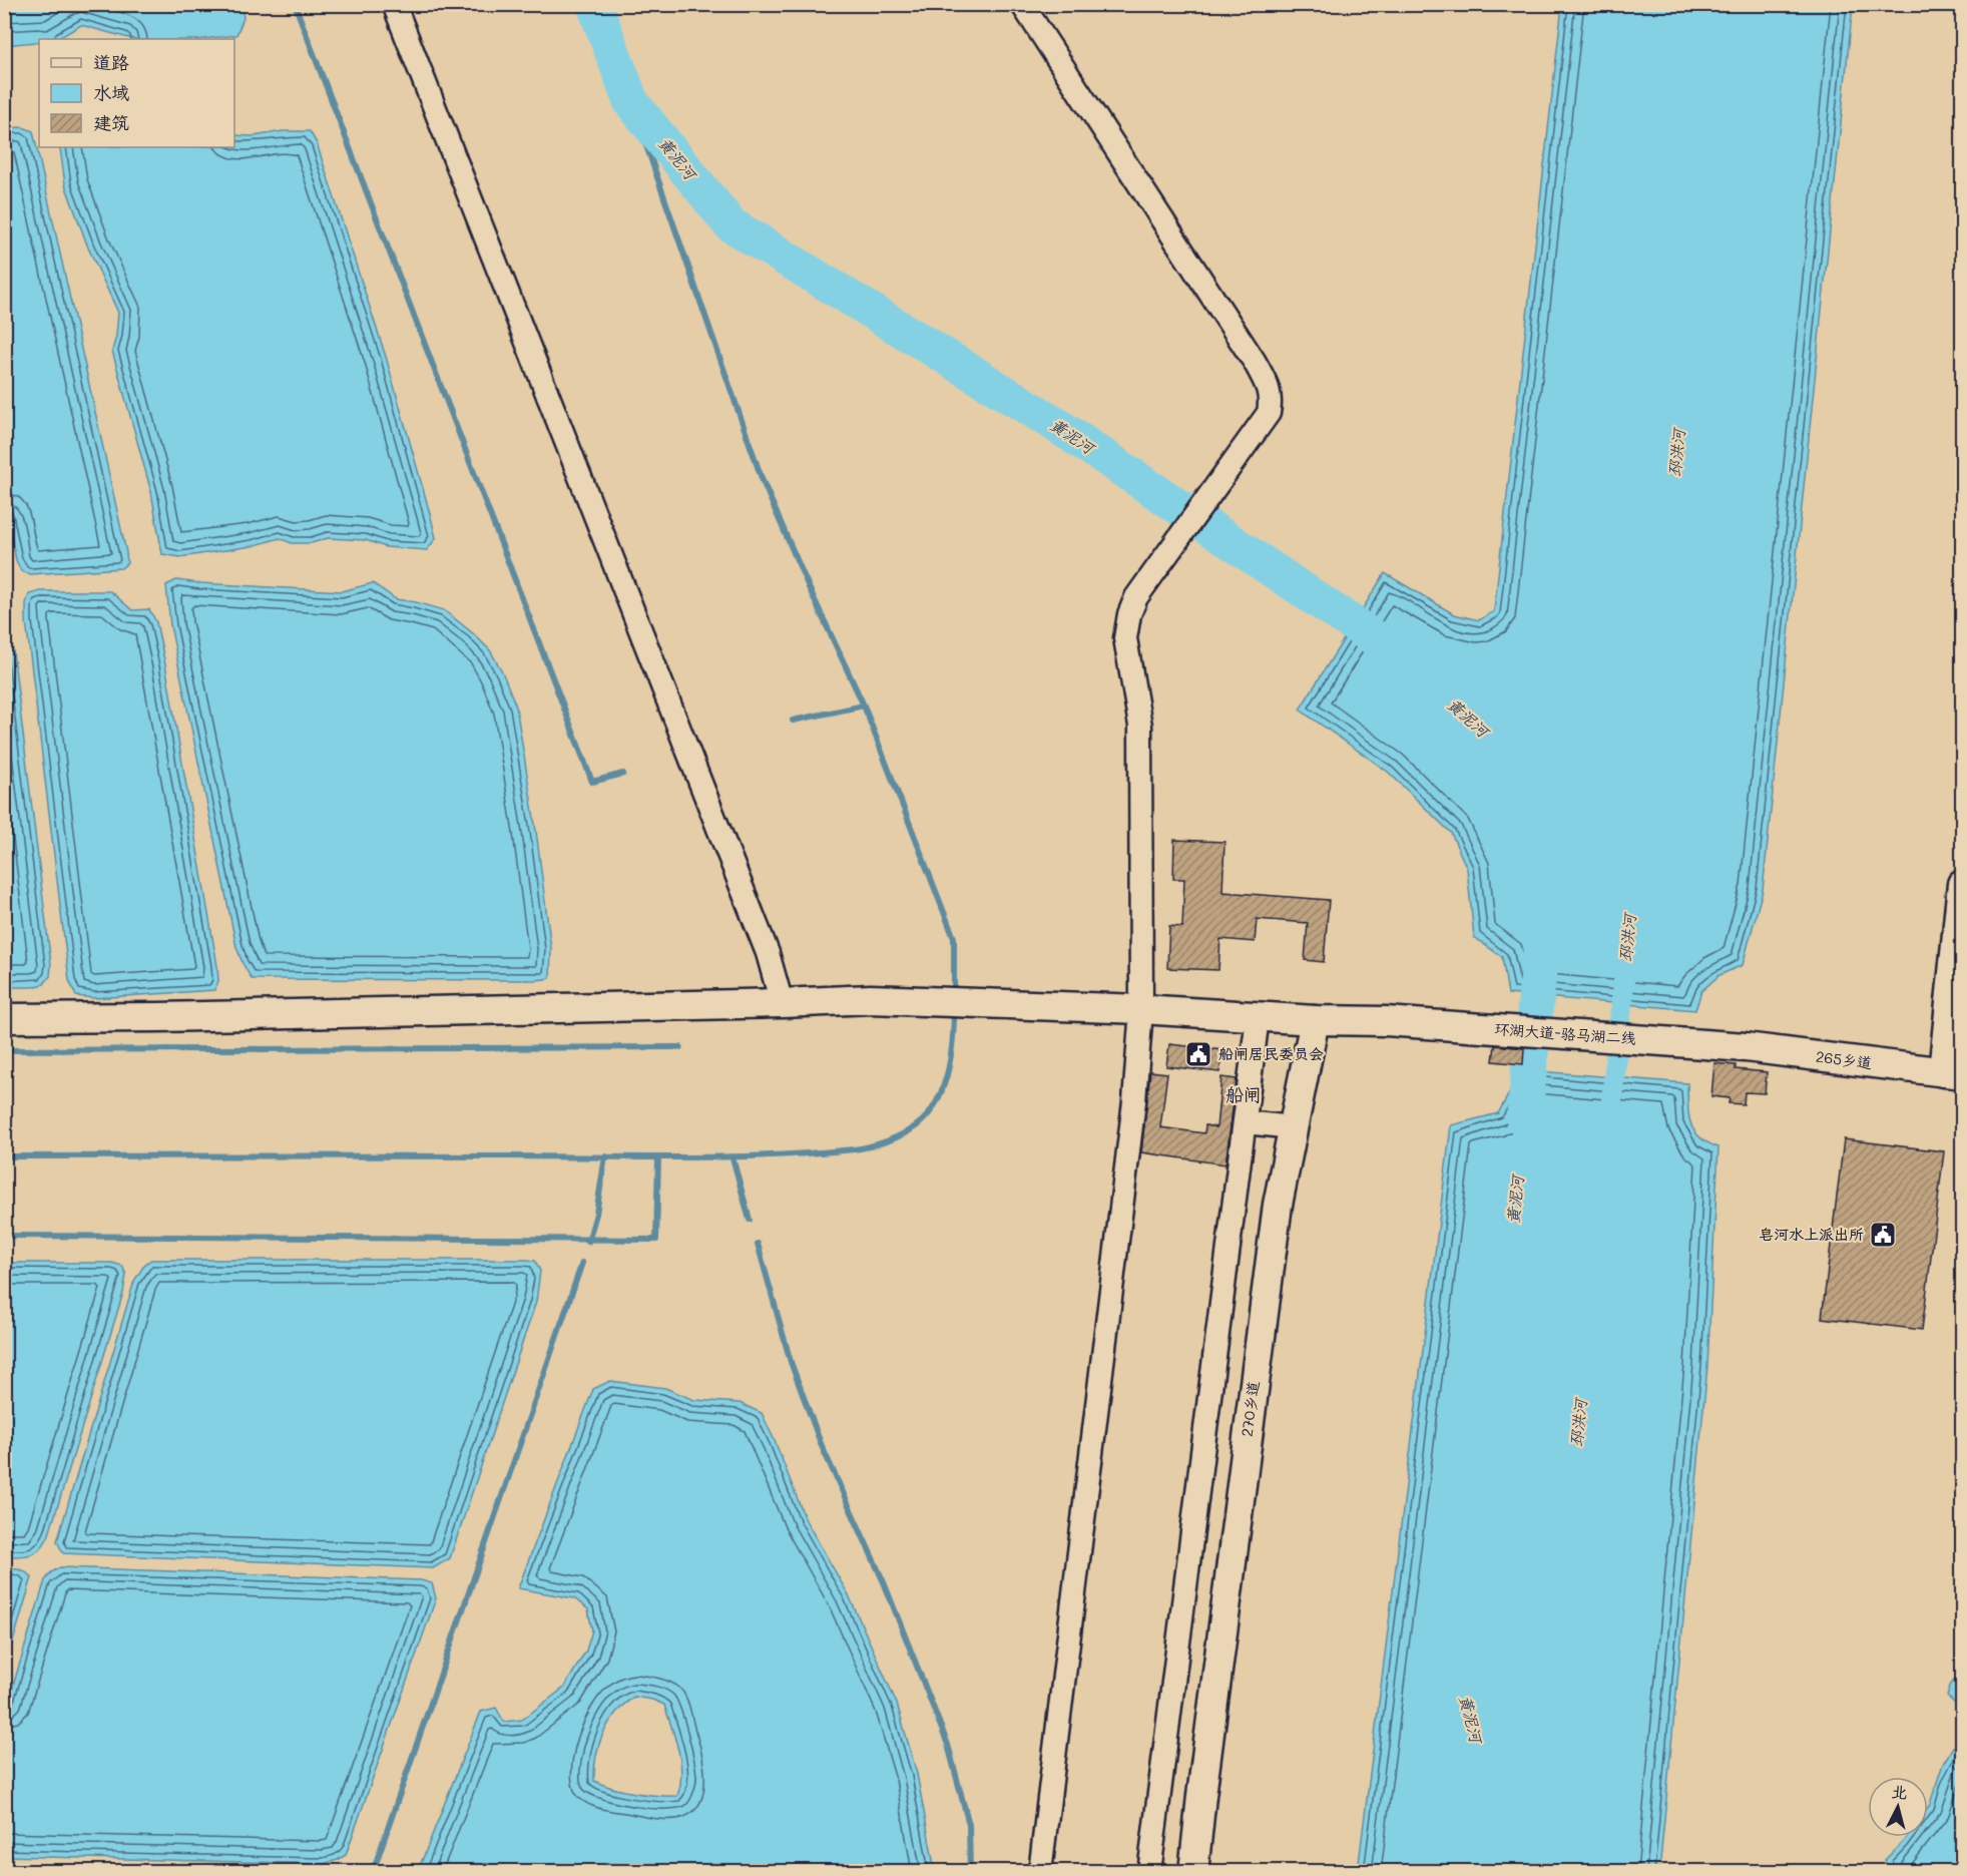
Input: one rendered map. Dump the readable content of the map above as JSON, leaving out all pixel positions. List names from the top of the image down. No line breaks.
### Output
{"streets":{"street":["环湖大道-骆马湖二线","265乡道","270乡道"]},"crossings":[["环湖大道-骆马湖二线","265乡道"],["环湖大道-骆马湖二线","270乡道"]],"districts":["船闸"],"water":["黄泥河","邳洪河"],"places":{"public building":["船闸居民委员会","皂河水上派出所"]},"legend":["道路","水域","建筑"],"north":"top"}
